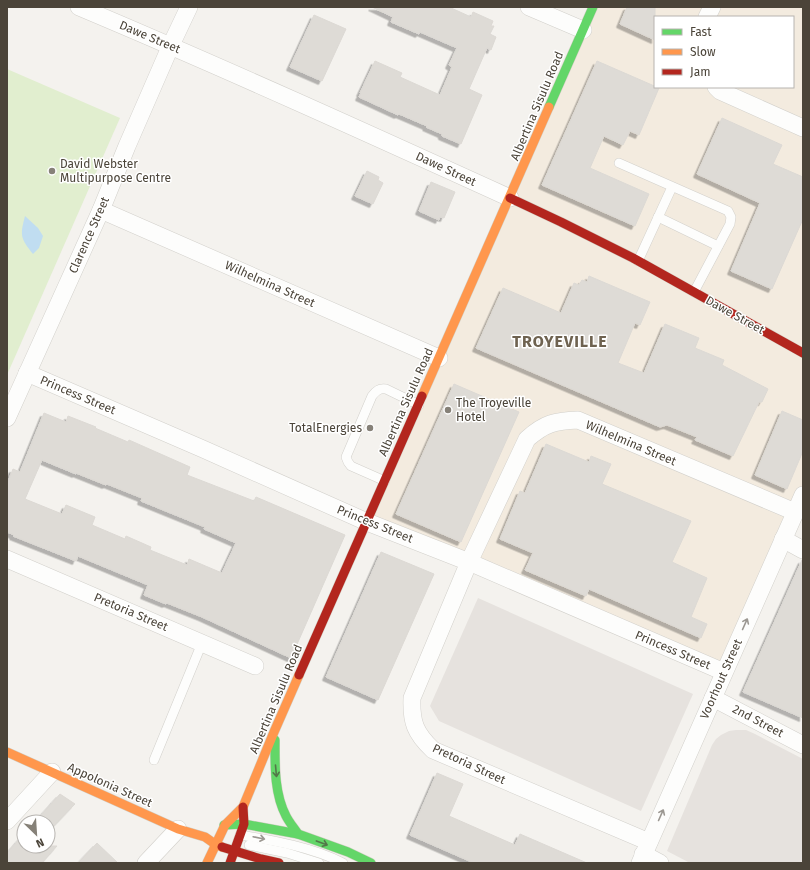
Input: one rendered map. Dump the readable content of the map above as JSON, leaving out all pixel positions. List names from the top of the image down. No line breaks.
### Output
{"streets":{"main road":["Dawe Street","Albertina Sisulu Road","Appolonia Street"],"street":["Clarence Street","Wilhelmina Street","Princess Street","Pretoria Street","Voorhout Street","2nd Street"]},"crossings":[["Dawe Street","Albertina Sisulu Road"],["Dawe Street","Clarence Street"],["Albertina Sisulu Road","Wilhelmina Street"],["Albertina Sisulu Road","Princess Street"],["Albertina Sisulu Road","Appolonia Street"],["Clarence Street","Wilhelmina Street"],["Clarence Street","Princess Street"],["Wilhelmina Street","Princess Street"],["Wilhelmina Street","Pretoria Street"],["Wilhelmina Street","Voorhout Street"],["Princess Street","Pretoria Street"],["Princess Street","Voorhout Street"],["Pretoria Street","Voorhout Street"],["Voorhout Street","2nd Street"]],"one_way":["Voorhout Street"],"districts":["TROYEVILLE"],"places":["David Webster Multipurpose Centre","The Troyeville Hotel","TotalEnergies"],"legend":["Fast","Slow","Jam"],"north":"bottom right"}
